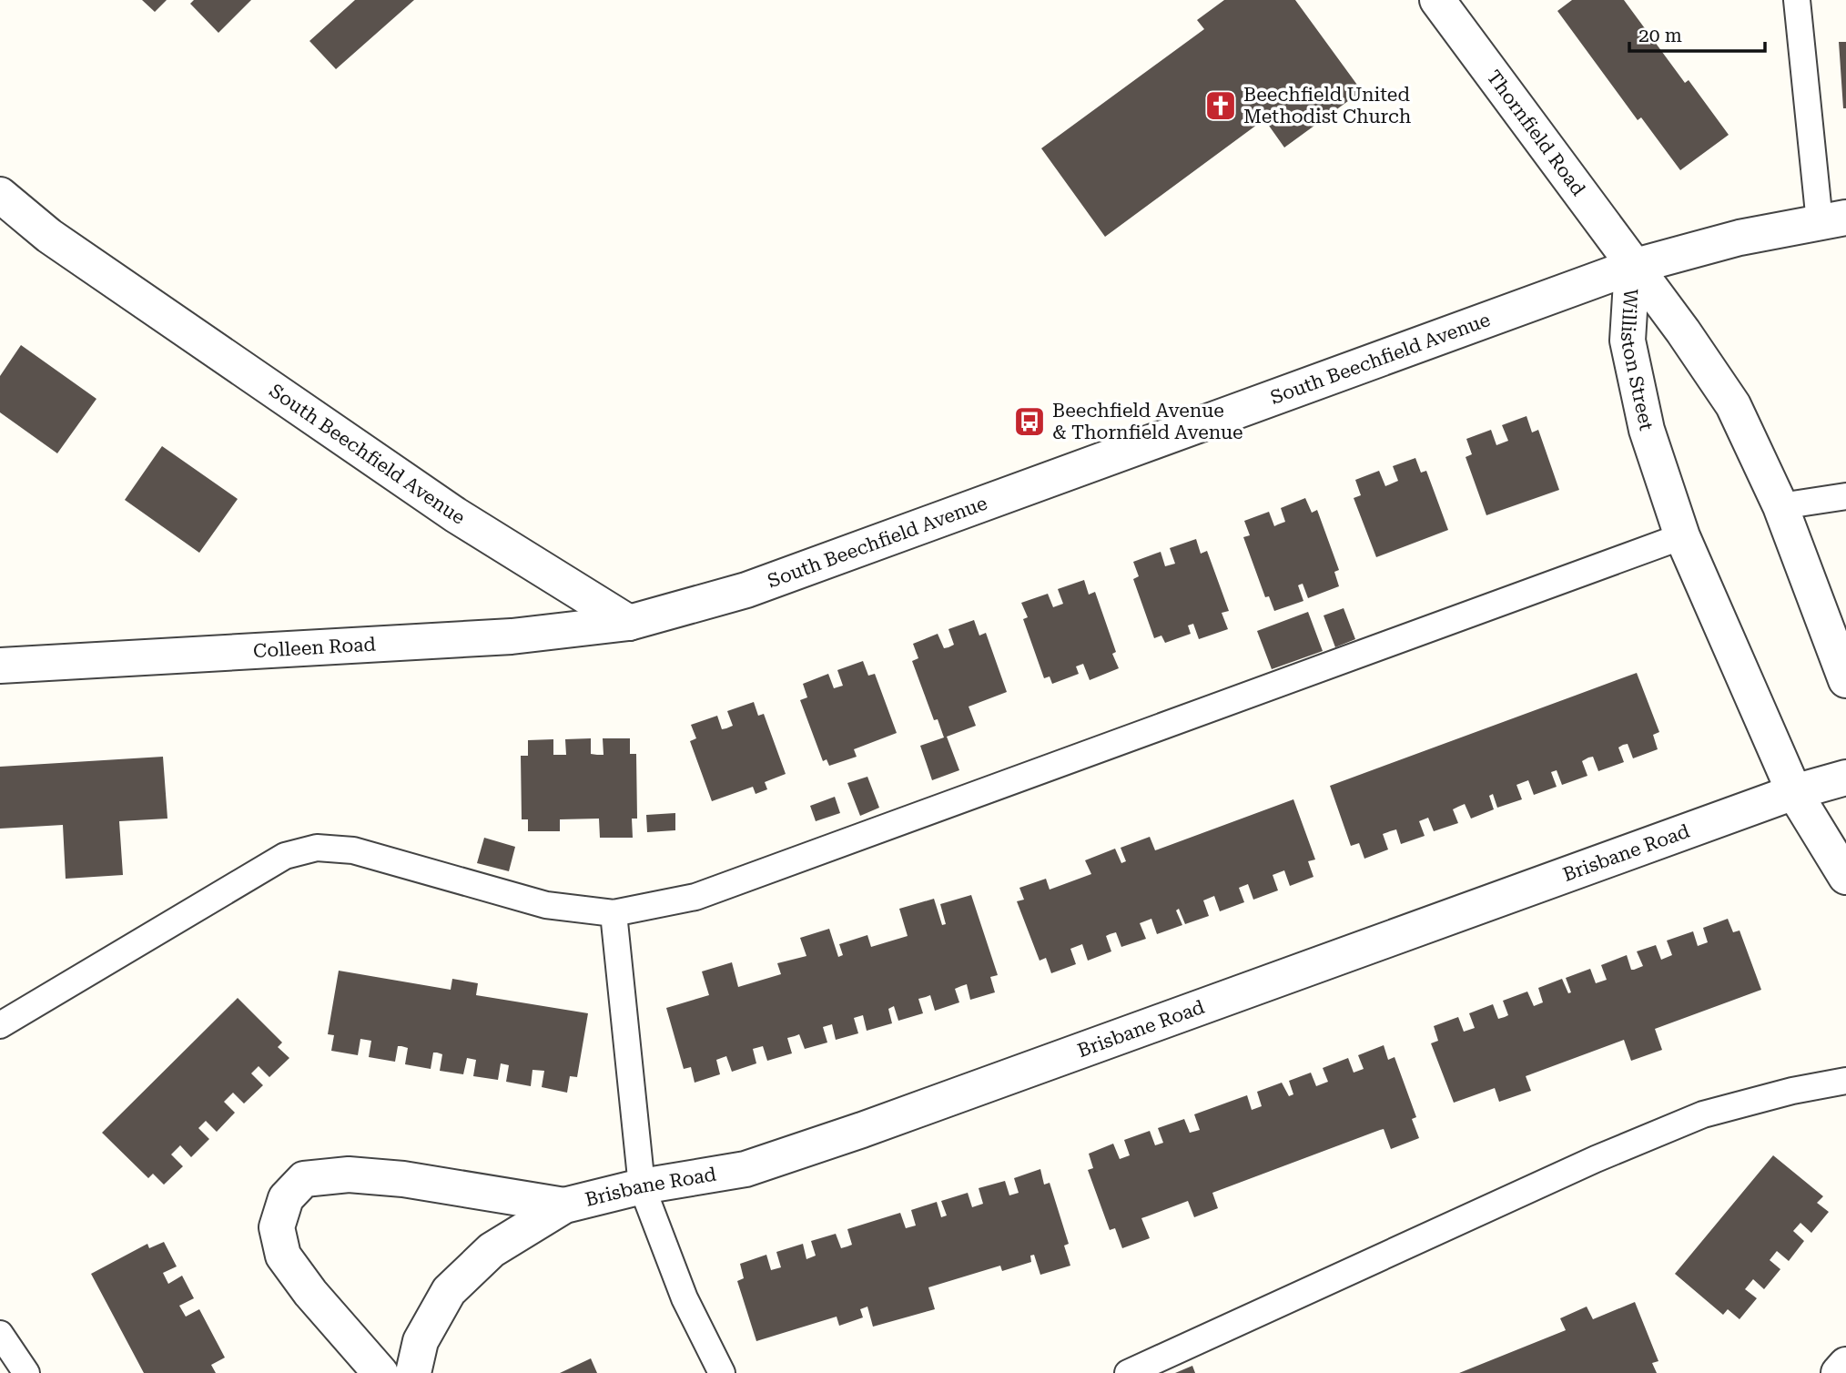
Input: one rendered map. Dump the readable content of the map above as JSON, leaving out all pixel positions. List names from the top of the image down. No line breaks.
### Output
{"streets":{"street":["Thornfield Road","South Beechfield Avenue","Williston Street","Colleen Road","Brisbane Road"]},"crossings":[["Thornfield Road","South Beechfield Avenue"],["Thornfield Road","Williston Street"],["South Beechfield Avenue","Williston Street"],["South Beechfield Avenue","Colleen Road"],["Williston Street","Brisbane Road"]],"places":{"church":["Beechfield United Methodist Church"],"bus stop":["Beechfield Avenue & Thornfield Avenue"]},"scale_bar":"20 m"}
